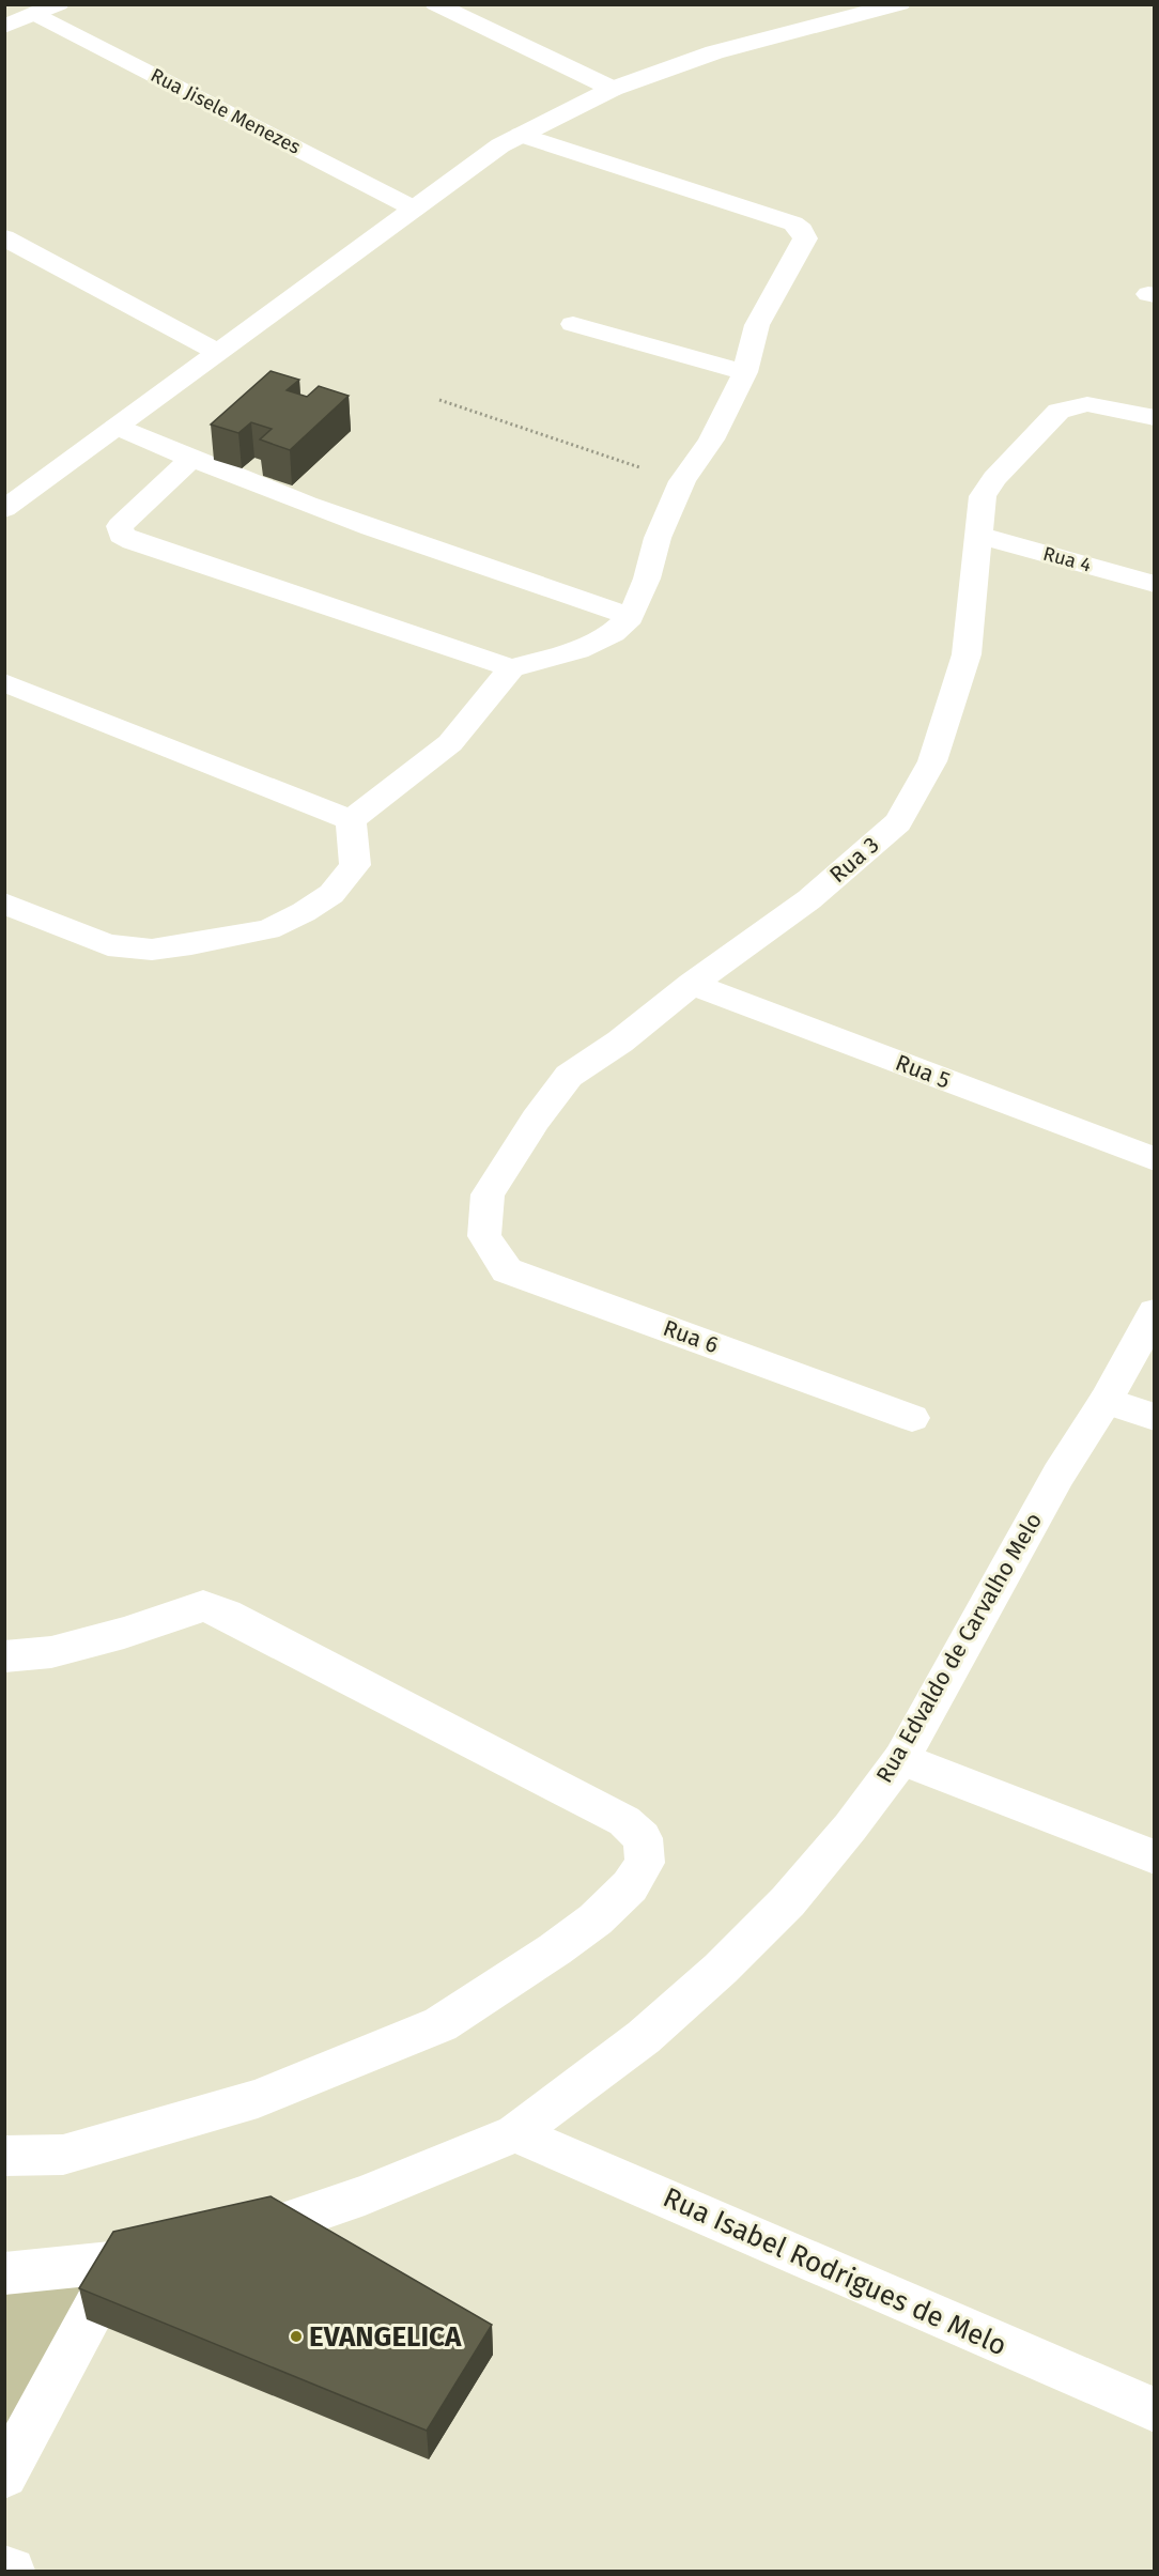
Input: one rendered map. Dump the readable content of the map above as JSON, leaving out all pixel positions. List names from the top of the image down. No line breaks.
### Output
{"streets":{"street":["Rua Jisele Menezes","Rua 4","Rua 3","Rua 5","Rua 6","Rua Edvaldo de Carvalho Melo","Rua Isabel Rodrigues de Melo"]},"crossings":[["Rua 4","Rua 3"],["Rua 3","Rua 5"],["Rua 3","Rua 6"],["Rua Edvaldo de Carvalho Melo","Rua Isabel Rodrigues de Melo"]],"places":["EVANGELICA"]}
